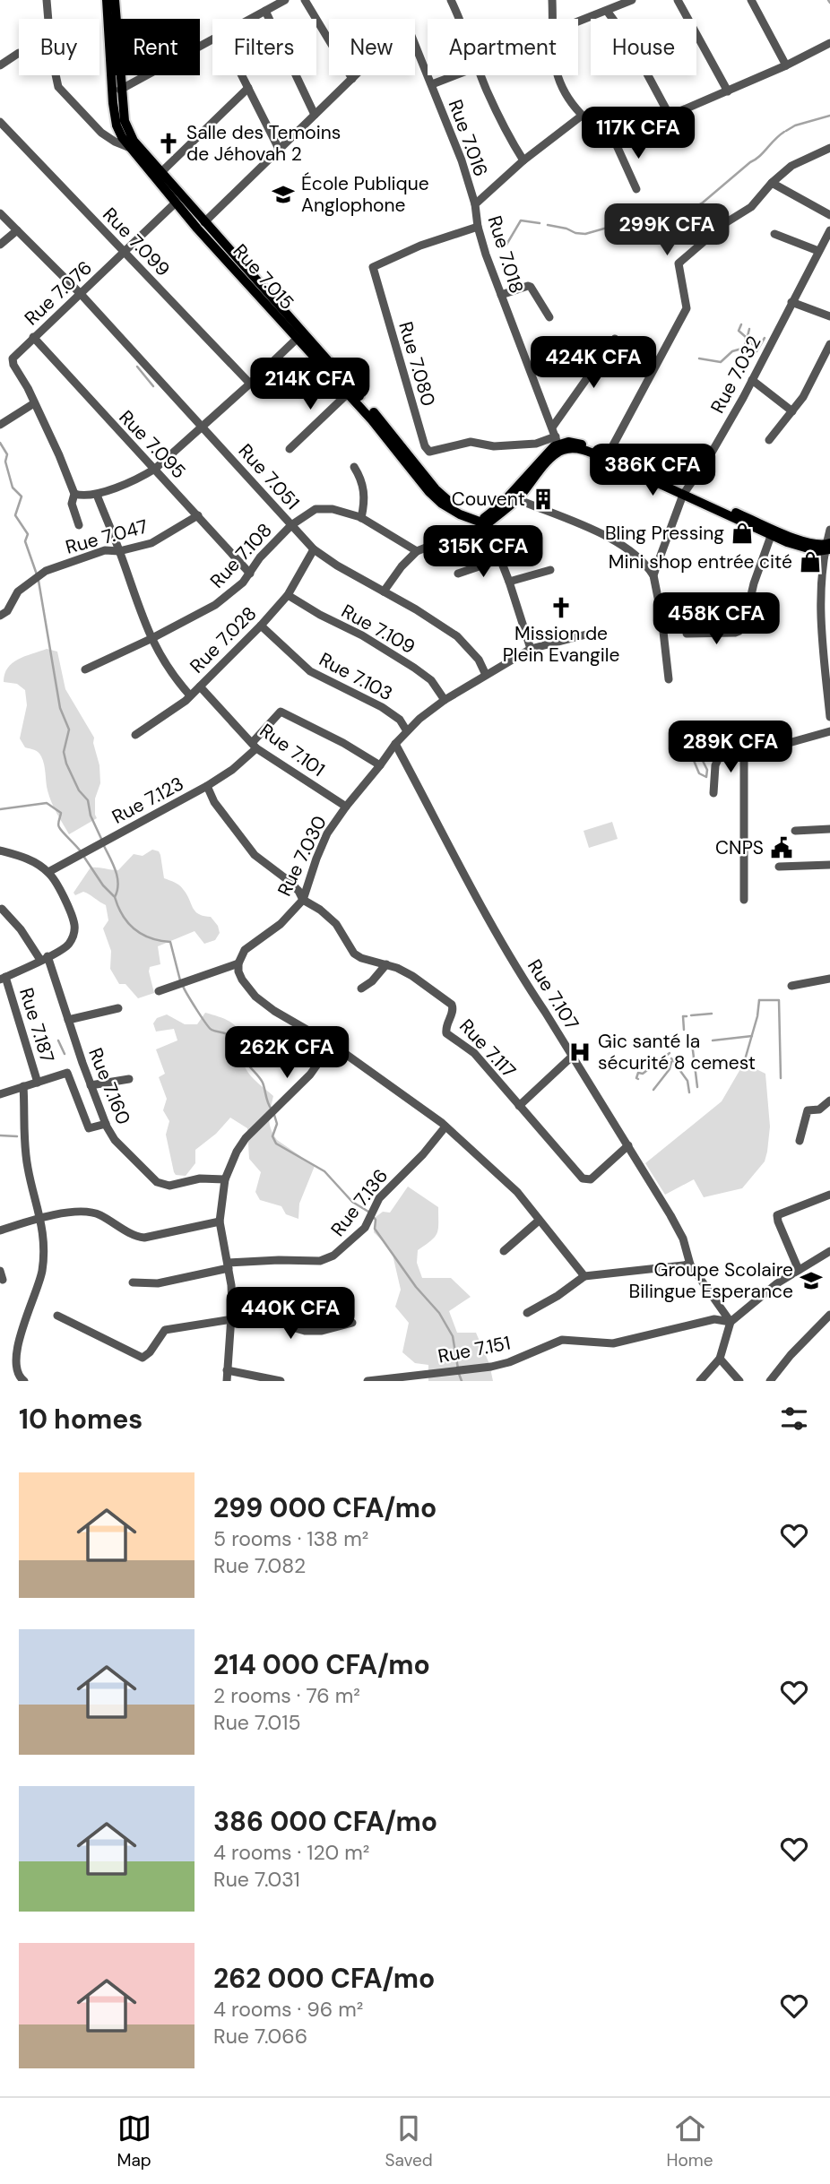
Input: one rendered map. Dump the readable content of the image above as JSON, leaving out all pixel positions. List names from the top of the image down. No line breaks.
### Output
{"streets":{"main road":["Rue 7.015"],"street":["Rue 7.016","Rue 7.099","Rue 7.018","Rue 7.076","Rue 7.080","Rue 7.032","Rue 7.095","Rue 7.051","Rue 7.047","Rue 7.108","Rue 7.109","Rue 7.028","Rue 7.103","Rue 7.101","Rue 7.123","Rue 7.030","Rue 7.107","Rue 7.187","Rue 7.117","Rue 7.160","Rue 7.136","Rue 7.151"]},"crossings":[["Rue 7.016","Rue 7.018"],["Rue 7.016","Rue 7.015"],["Rue 7.099","Rue 7.076"],["Rue 7.018","Rue 7.080"],["Rue 7.015","Rue 7.076"],["Rue 7.076","Rue 7.095"],["Rue 7.076","Rue 7.051"],["Rue 7.095","Rue 7.047"],["Rue 7.095","Rue 7.108"],["Rue 7.051","Rue 7.108"],["Rue 7.051","Rue 7.028"],["Rue 7.051","Rue 7.030"],["Rue 7.109","Rue 7.028"],["Rue 7.109","Rue 7.030"],["Rue 7.028","Rue 7.103"],["Rue 7.028","Rue 7.101"],["Rue 7.103","Rue 7.030"],["Rue 7.101","Rue 7.123"],["Rue 7.101","Rue 7.030"],["Rue 7.123","Rue 7.030"],["Rue 7.123","Rue 7.117"],["Rue 7.030","Rue 7.107"],["Rue 7.030","Rue 7.117"],["Rue 7.107","Rue 7.117"],["Rue 7.107","Rue 7.151"]],"places":{"church":["Salle des Temoins de Jéhovah 2","Mission de Plein Evangile"],"school or university":["École Publique Anglophone","Groupe Scolaire Bilingue Esperance"],"building":["Couvent"],"shop":["Bling Pressing","Mini shop entrée cité"],"public building":["CNPS"],"hospital":["Gic santé la sécurité 8 cemest"]},"page":{"chip":["Buy","Rent","Filters","New","Apartment","House"],"price":["117K CFA","299K CFA","424K CFA","214K CFA","386K CFA","315K CFA","458K CFA","289K CFA","262K CFA","440K CFA"],"heading":"10 homes","list":[{"name":"299 000 CFA/mo","note":"5 rooms · 138 m² · Rue 7.082"},{"name":"214 000 CFA/mo","note":"2 rooms · 76 m² · Rue 7.015"},{"name":"386 000 CFA/mo","note":"4 rooms · 120 m² · Rue 7.031"},{"name":"262 000 CFA/mo","note":"4 rooms · 96 m² · Rue 7.066"}],"tabs":["Map","Saved","Home"]}}
